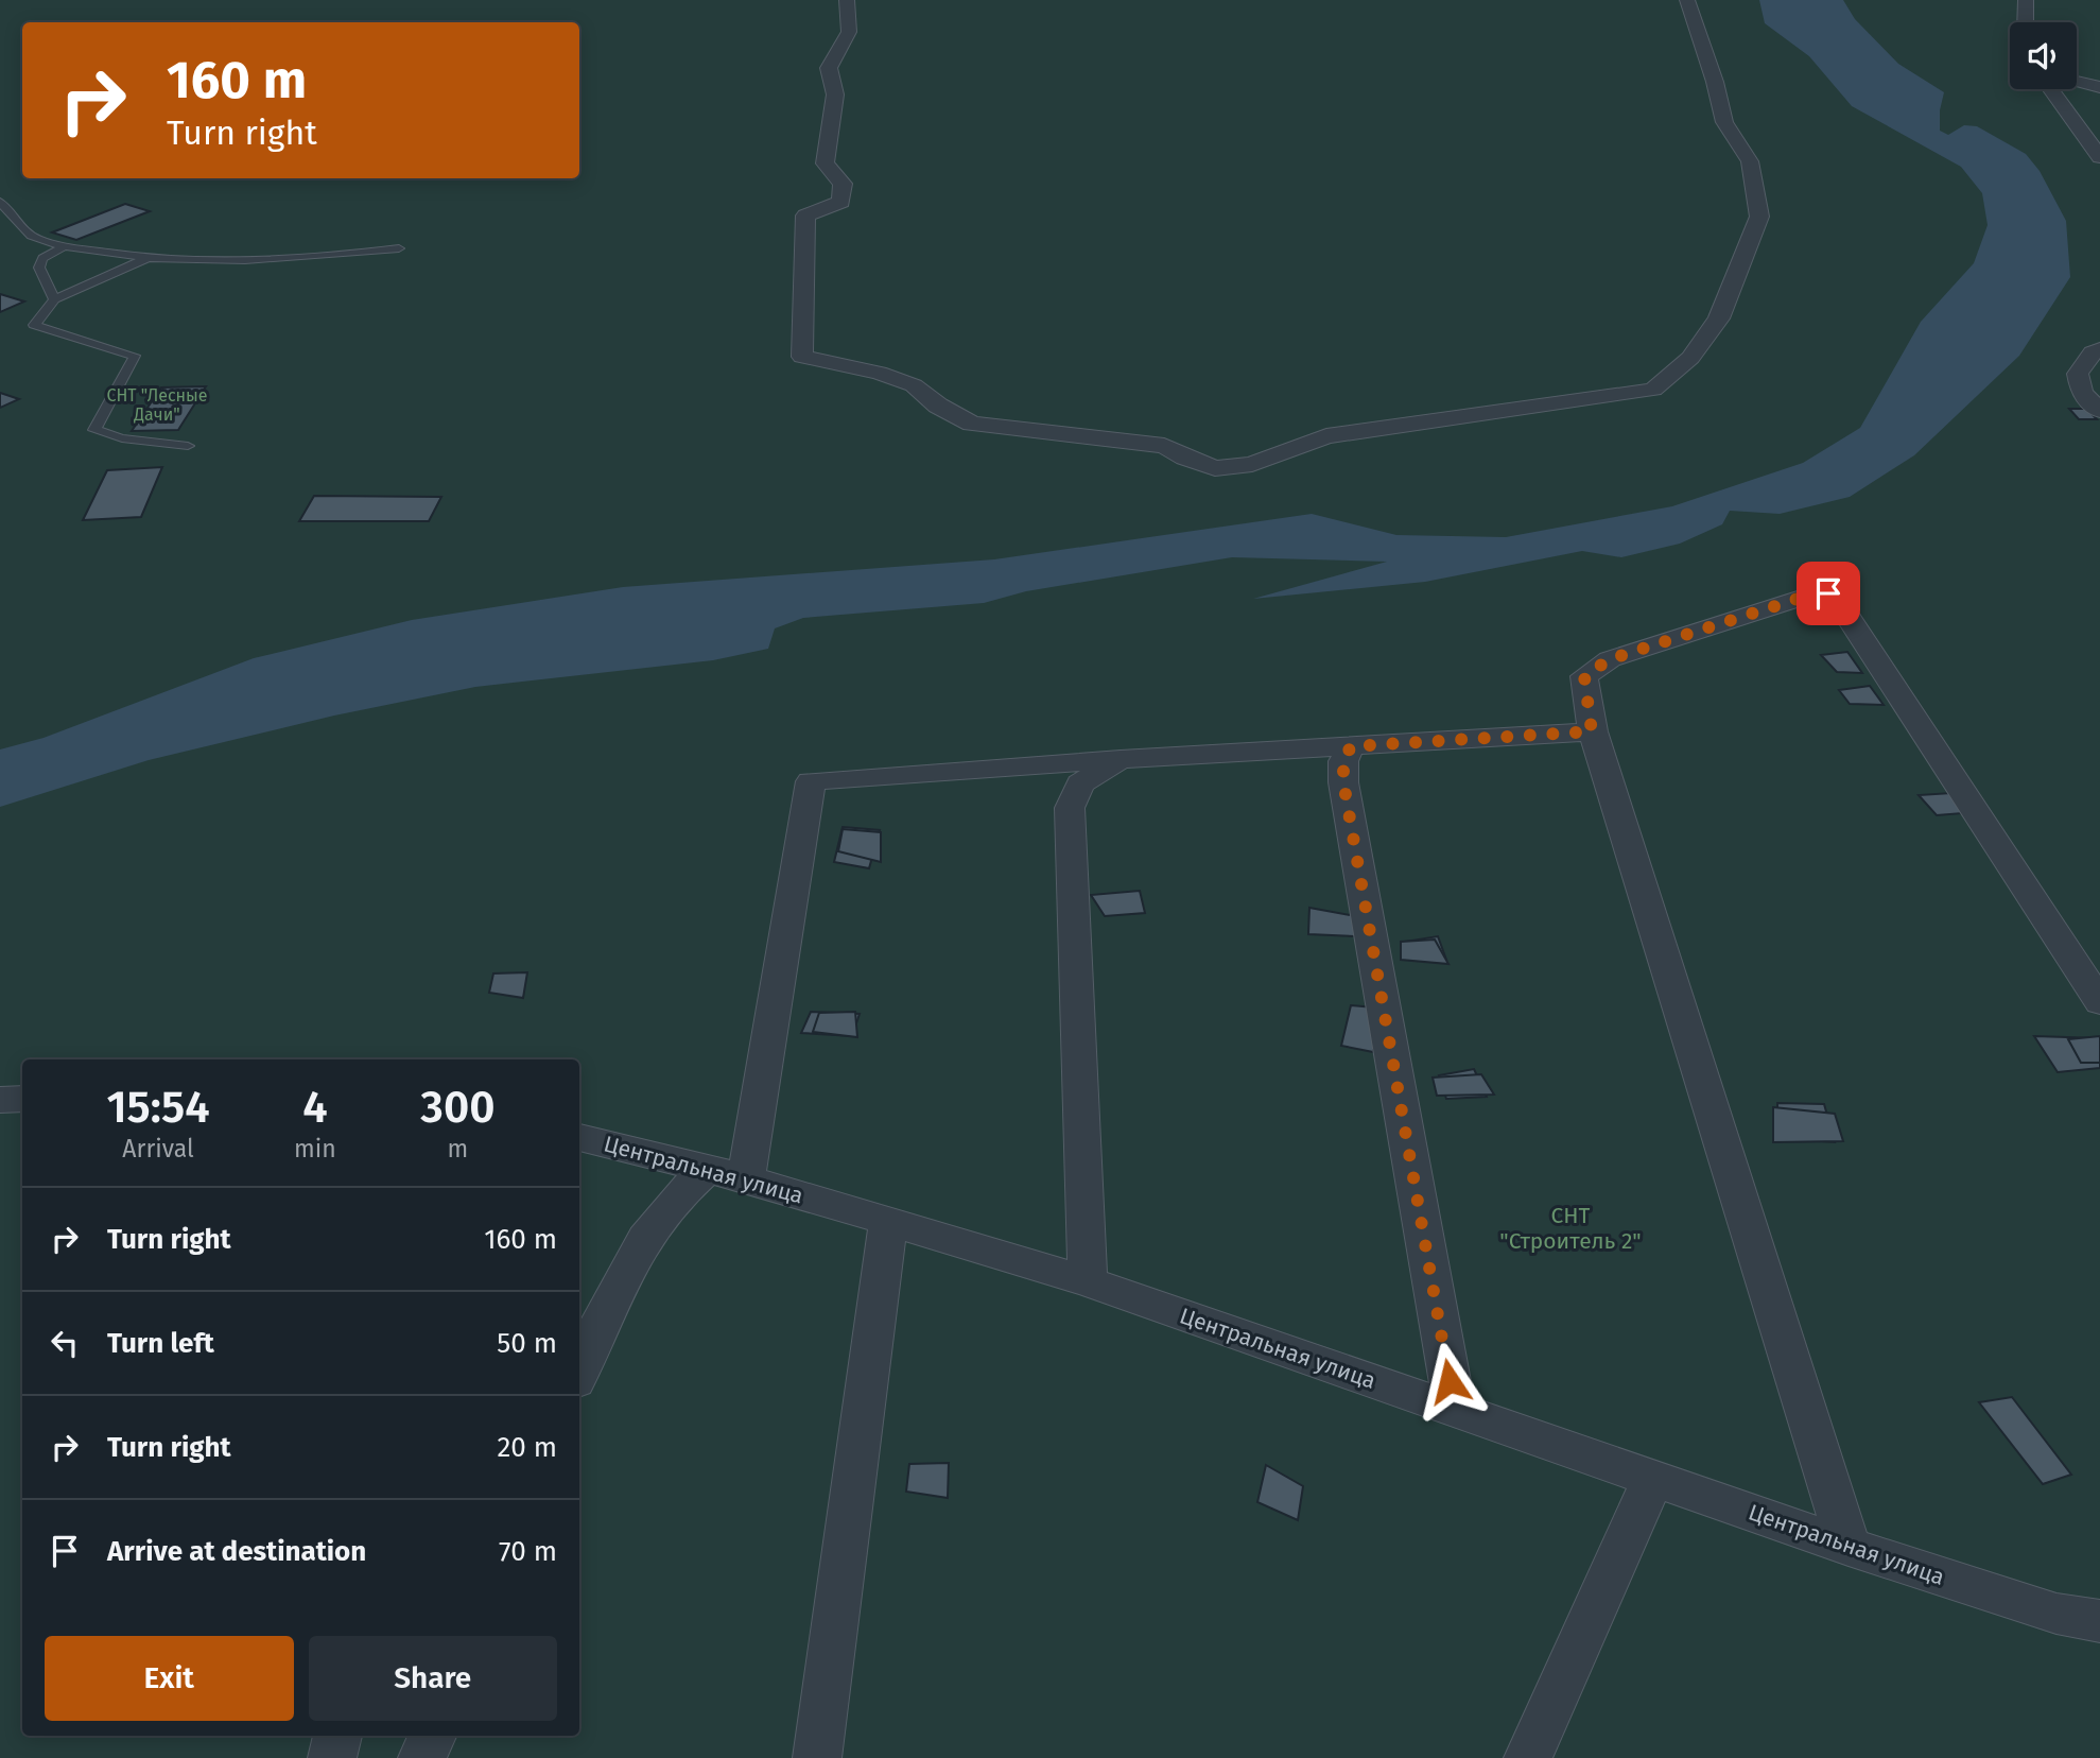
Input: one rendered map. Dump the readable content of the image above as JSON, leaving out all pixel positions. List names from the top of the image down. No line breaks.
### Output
{"streets":{"street":["Центральная улица"]},"parks":["СНТ \"Лесные Дачи\"","СНТ \"Строитель 2\""],"page":{"turn":["160 m","Turn right"],"eta":["15:54","Arrival","4","min","300","m"],"list":[{"name":"Turn right","value":"160 m"},{"name":"Turn left","value":"50 m"},{"name":"Turn right","value":"20 m"},{"name":"Arrive at destination","value":"70 m"}],"buttons":["Exit","Share"]}}
